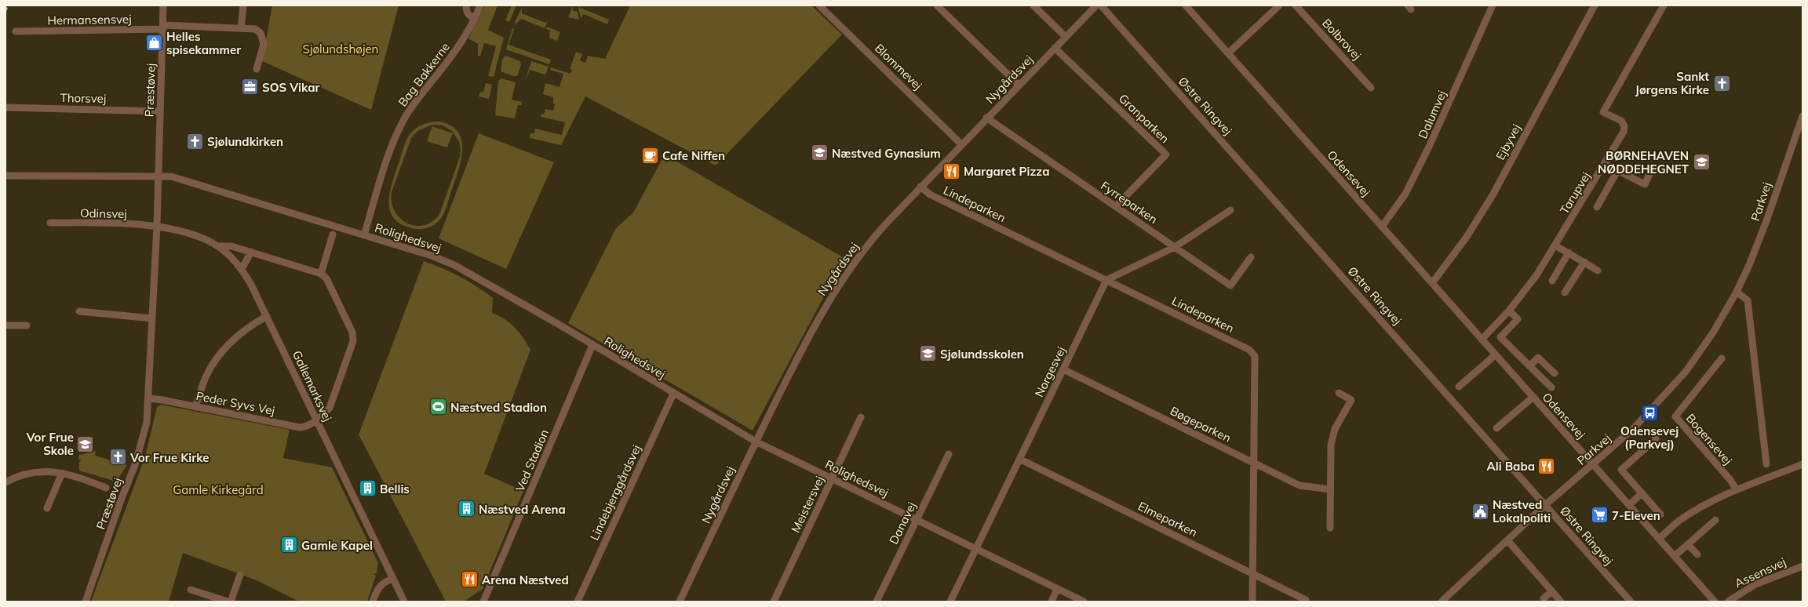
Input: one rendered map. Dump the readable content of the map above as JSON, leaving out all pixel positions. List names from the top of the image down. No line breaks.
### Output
{"streets":{"street":["Hermansensvej","Bolbrovej","Blommevej","Bag Bakkerne","Nygårdsvej","Præstøvej","Thorsvej","Østre Ringvej","Dalumvej","Granparken","Ejbyvej","Odensevej","Tarupvej","Parkvej","Fyrreparken","Lindeparken","Odinsvej","Rolighedsvej","Norgesvej","Gallemarksvej","Peder Syvs Vej","Bøgeparken","Bogensevej","Ved Stadion","Lindebjerggårdsvej","Meistersvej","Elmeparken","Danavej","Assensvej"]},"crossings":[["Hermansensvej","Præstøvej"],["Blommevej","Nygårdsvej"],["Bag Bakkerne","Rolighedsvej"],["Nygårdsvej","Granparken"],["Nygårdsvej","Fyrreparken"],["Nygårdsvej","Lindeparken"],["Nygårdsvej","Rolighedsvej"],["Præstøvej","Thorsvej"],["Præstøvej","Odinsvej"],["Præstøvej","Rolighedsvej"],["Præstøvej","Gallemarksvej"],["Præstøvej","Peder Syvs Vej"],["Østre Ringvej","Parkvej"],["Dalumvej","Odensevej"],["Granparken","Fyrreparken"],["Ejbyvej","Odensevej"],["Odensevej","Tarupvej"],["Odensevej","Parkvej"],["Lindeparken","Norgesvej"],["Lindeparken","Bøgeparken"],["Lindeparken","Elmeparken"],["Odinsvej","Gallemarksvej"],["Rolighedsvej","Norgesvej"],["Rolighedsvej","Ved Stadion"],["Rolighedsvej","Lindebjerggårdsvej"],["Rolighedsvej","Meistersvej"],["Rolighedsvej","Danavej"],["Norgesvej","Bøgeparken"],["Norgesvej","Elmeparken"],["Gallemarksvej","Peder Syvs Vej"]],"parks":["Sjølundshøjen","Gamle Kirkegård"],"places":{"shop":["Helles spisekammer"],"church":["Sankt Jørgens Kirke","Sjølundkirken","Vor Frue Kirke"],"office":["SOS Vikar"],"school or university":["Næstved Gynasium","BØRNEHAVEN NØDDEHEGNET","Sjølundsskolen","Vor Frue Skole"],"cafe":["Cafe Niffen"],"restaurant":["Margaret Pizza","Ali Baba","Arena Næstved"],"sports":["Næstved Stadion"],"bus stop":["Odensevej (Parkvej)"],"building":["Bellis","Næstved Arena","Gamle Kapel"],"public building":["Næstved Lokalpoliti"],"supermarket":["7-Eleven"]}}
